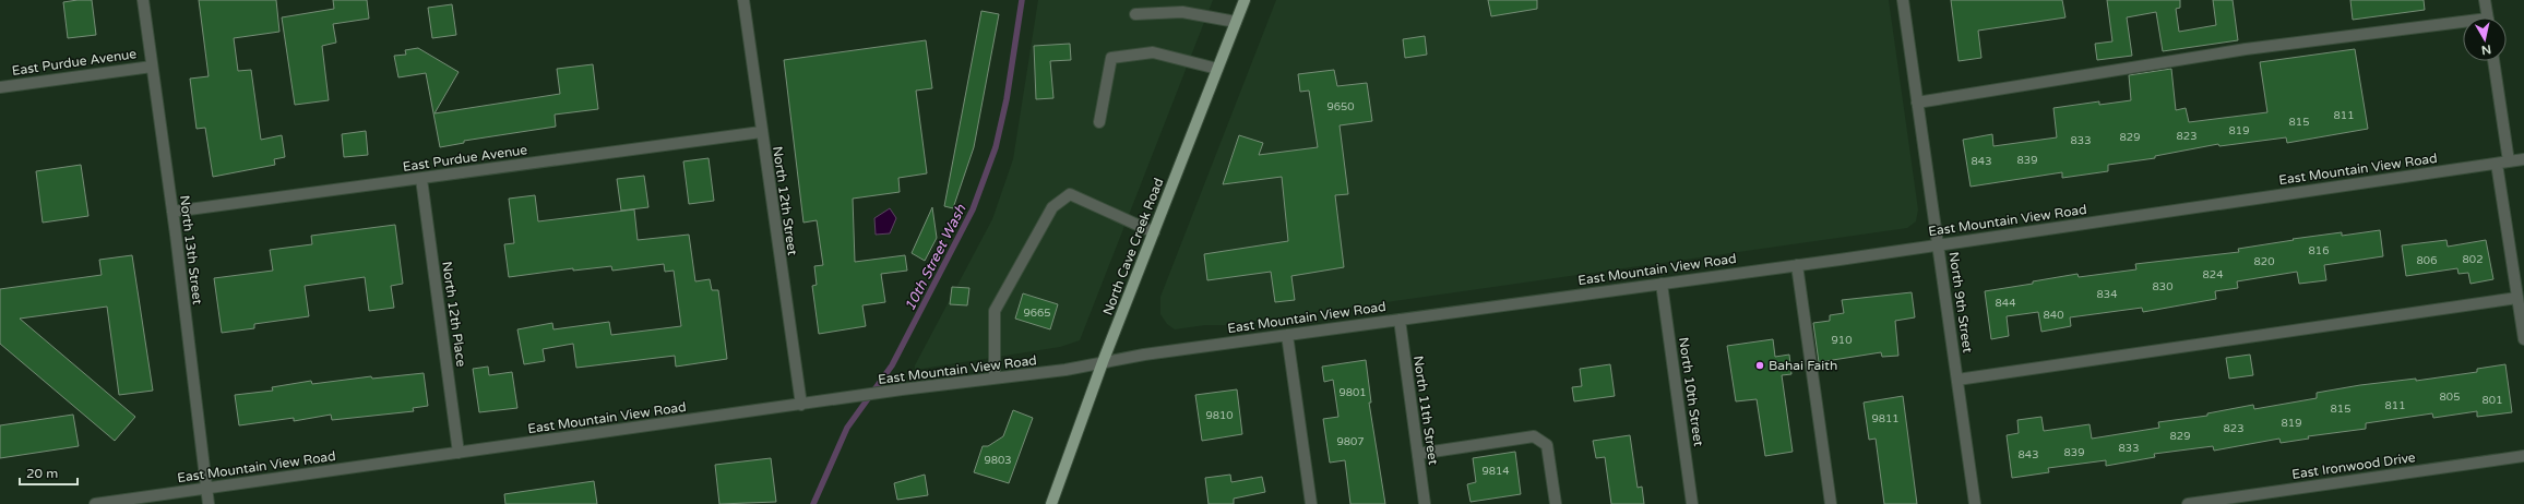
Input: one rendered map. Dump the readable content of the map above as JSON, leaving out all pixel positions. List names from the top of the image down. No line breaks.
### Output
{"streets":{"main road":["North Cave Creek Road"],"street":["East Purdue Avenue","East Mountain View Road","North 12th Street","North 13th Street","North 9th Street","North 12th Place","North 10th Street","North 11th Street","East Ironwood Drive"]},"crossings":[["East Purdue Avenue","North 12th Street"],["East Purdue Avenue","North 13th Street"],["East Purdue Avenue","North 12th Place"],["East Mountain View Road","North 12th Street"],["East Mountain View Road","North Cave Creek Road"],["East Mountain View Road","North 13th Street"],["East Mountain View Road","North 9th Street"],["East Mountain View Road","North 12th Place"],["East Mountain View Road","North 10th Street"],["East Mountain View Road","North 11th Street"]],"water":["10th Street Wash"],"places":["Bahai Faith"],"house_numbers":["9650","811","815","819","823","829","833","839","843","816","802","806","820","824","830","834","844","9665","840","910","9801","805","801","811","815","9810","9811","819","823","829","9807","833","839","843","9803","9814"],"scale_bar":"20 m","north":"bottom"}
